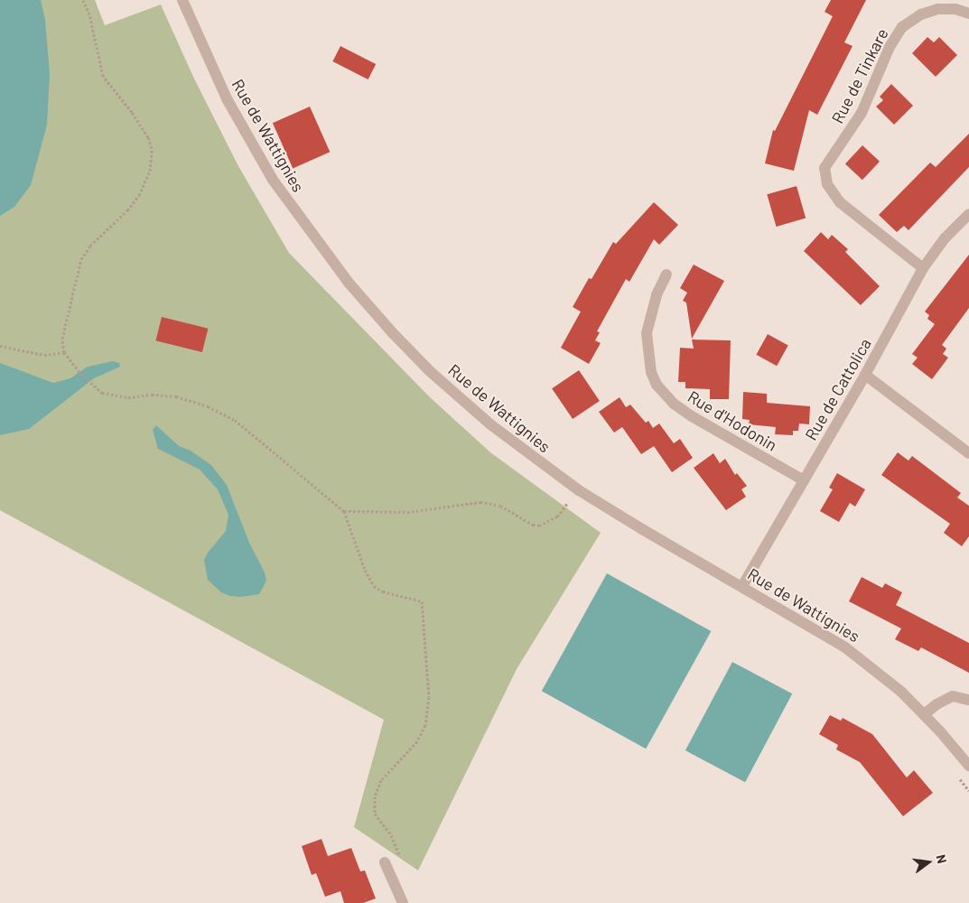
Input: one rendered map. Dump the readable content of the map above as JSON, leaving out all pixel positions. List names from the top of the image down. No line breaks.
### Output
{"streets":{"street":["Rue de Tinkare","Rue de Wattignies","Rue de Cattolica","Rue d'Hodonin"]},"crossings":[["Rue de Tinkare","Rue de Cattolica"],["Rue de Wattignies","Rue de Cattolica"],["Rue de Cattolica","Rue d'Hodonin"]],"north":"right"}
